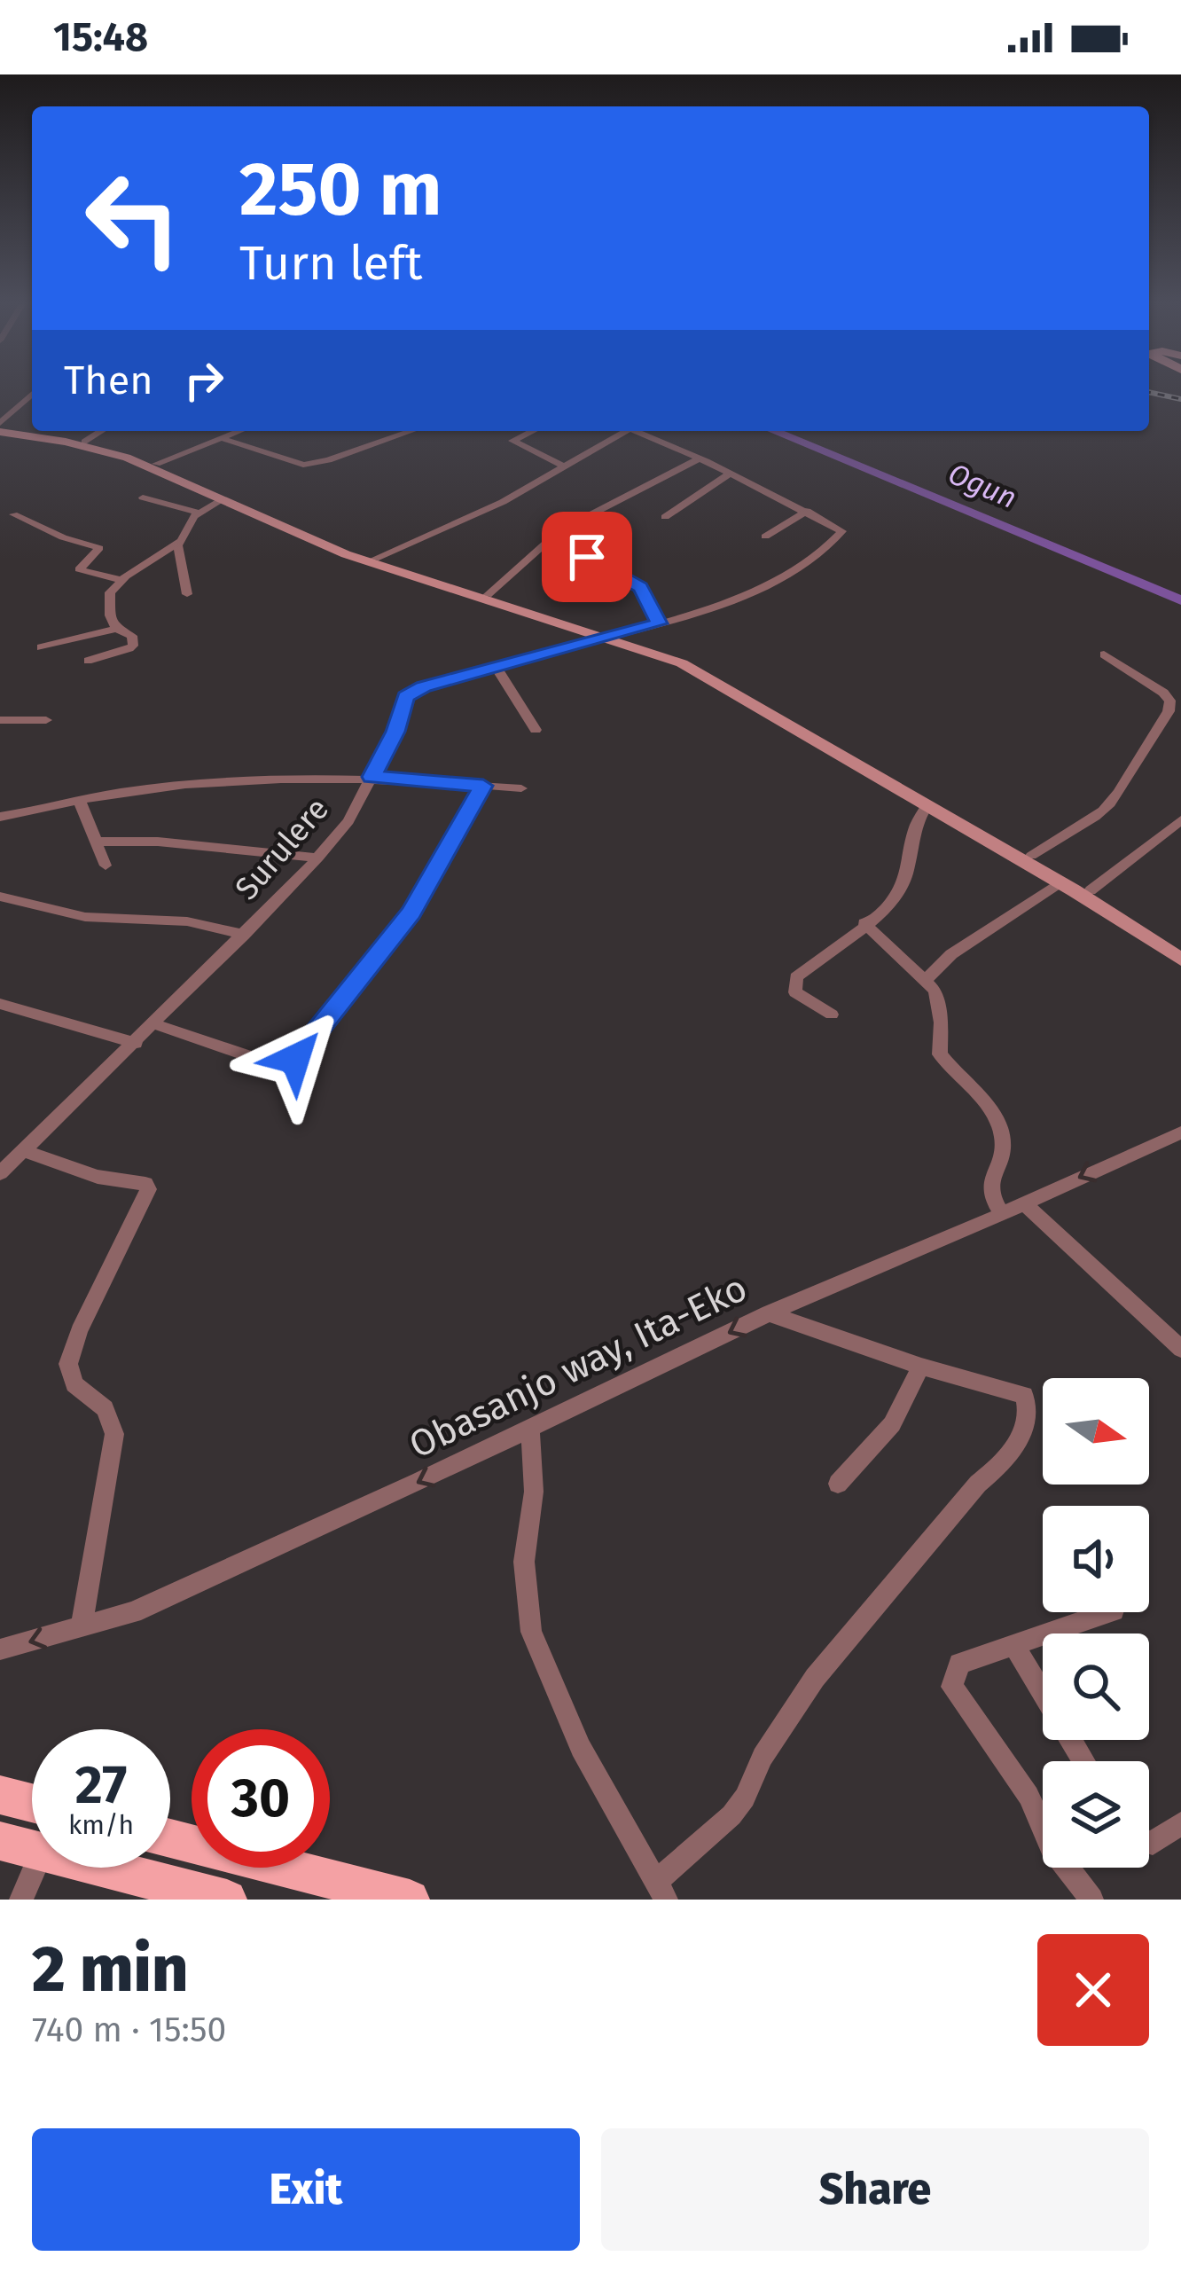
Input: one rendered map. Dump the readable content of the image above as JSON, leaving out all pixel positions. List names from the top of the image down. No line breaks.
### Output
{"streets":{"street":["Surulere","Obasanjo way, Ita-Eko"]},"one_way":["Obasanjo way, Ita-Eko"],"water":["Ogun"],"north":"right","page":{"status":"15:48","turn":["250 m","Turn left"],"then":"Then","speed":"27 km/h","limit":"30","heading":["2 min","740 m · 15:50"],"buttons":["Exit","Share"]}}
